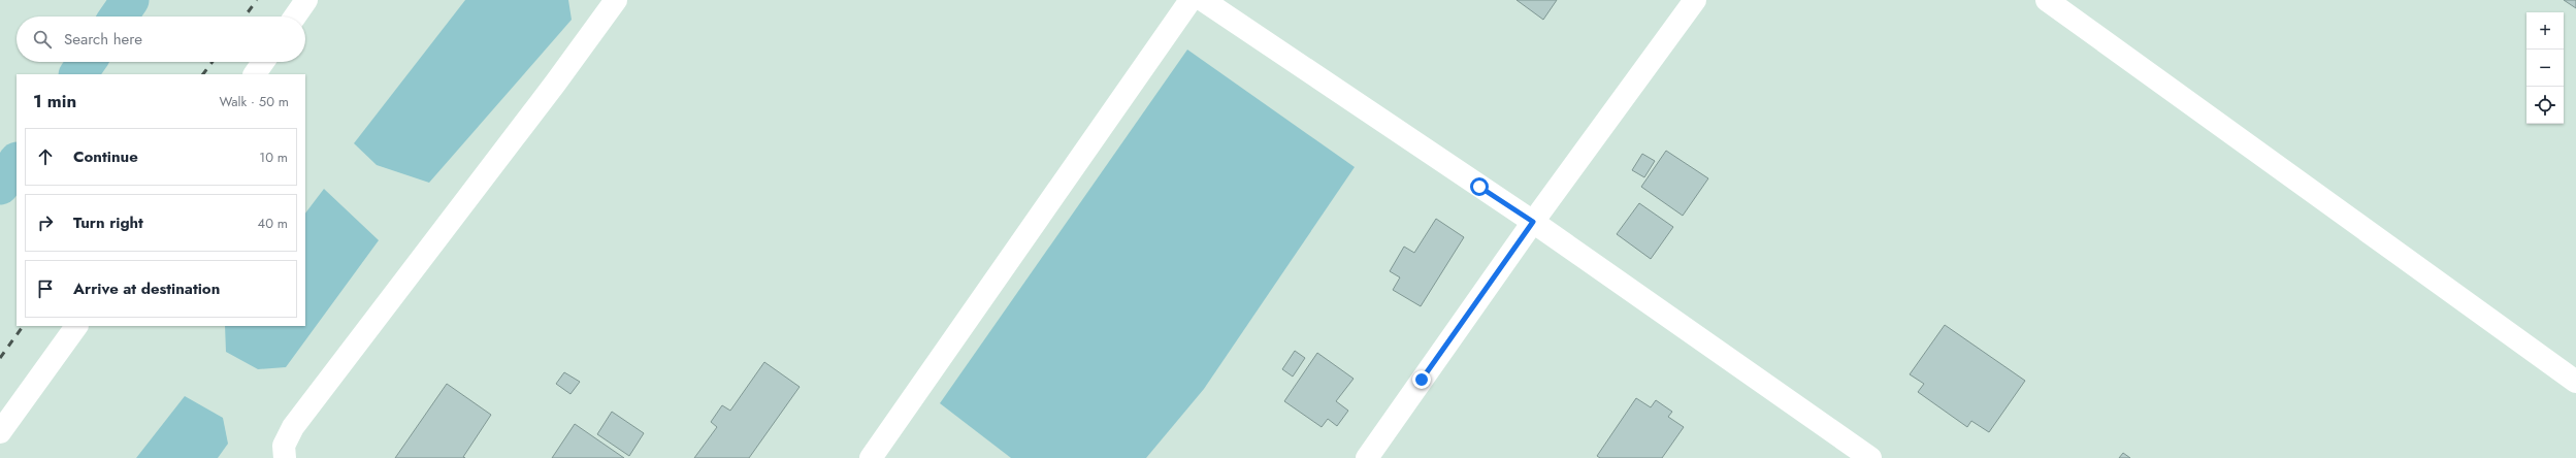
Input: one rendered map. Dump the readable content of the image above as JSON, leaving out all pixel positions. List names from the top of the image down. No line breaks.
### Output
{"page":{"map_buttons":["+","−"],"search":"Search here","heading":["1 min","Walk · 50 m"],"list":[["Continue","10 m"],["Turn right","40 m"],"Arrive at destination"]}}
